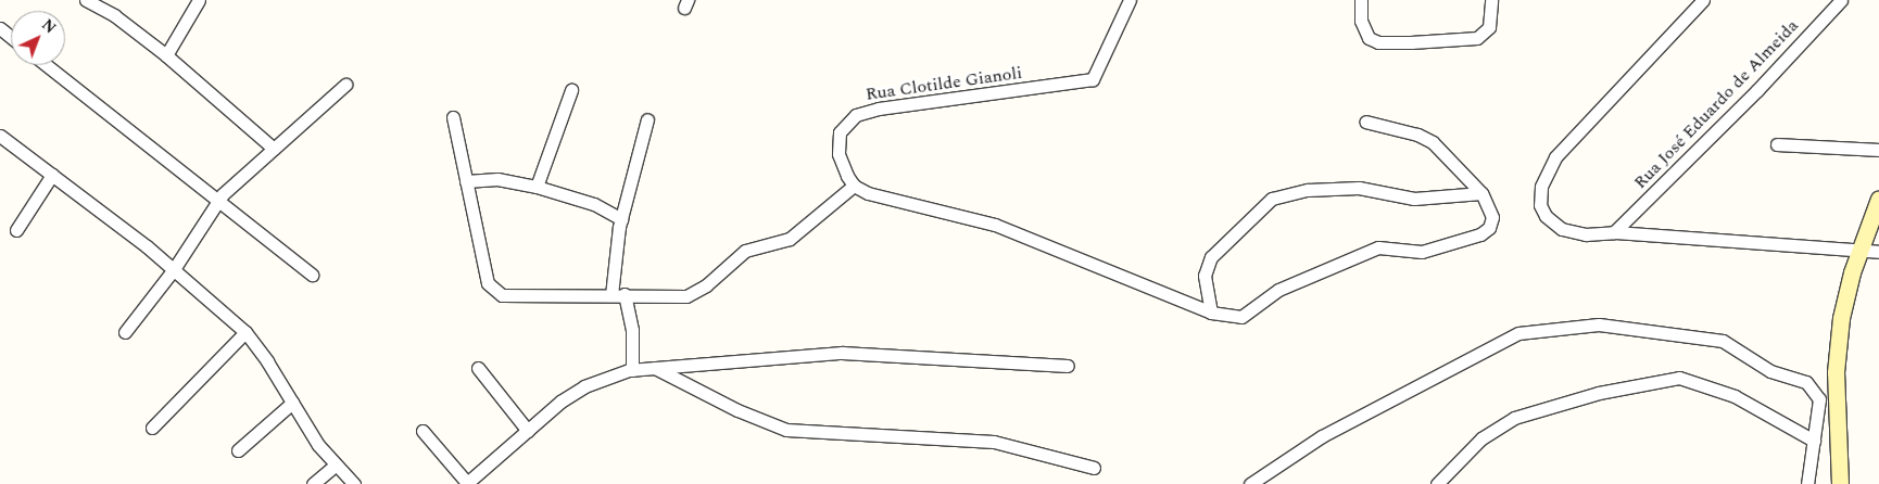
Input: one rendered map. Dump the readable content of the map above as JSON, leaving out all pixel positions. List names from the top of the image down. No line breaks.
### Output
{"streets":{"street":["Rua Clotilde Gianoli","Rua José Eduardo de Almeida"]},"north":"top right"}
